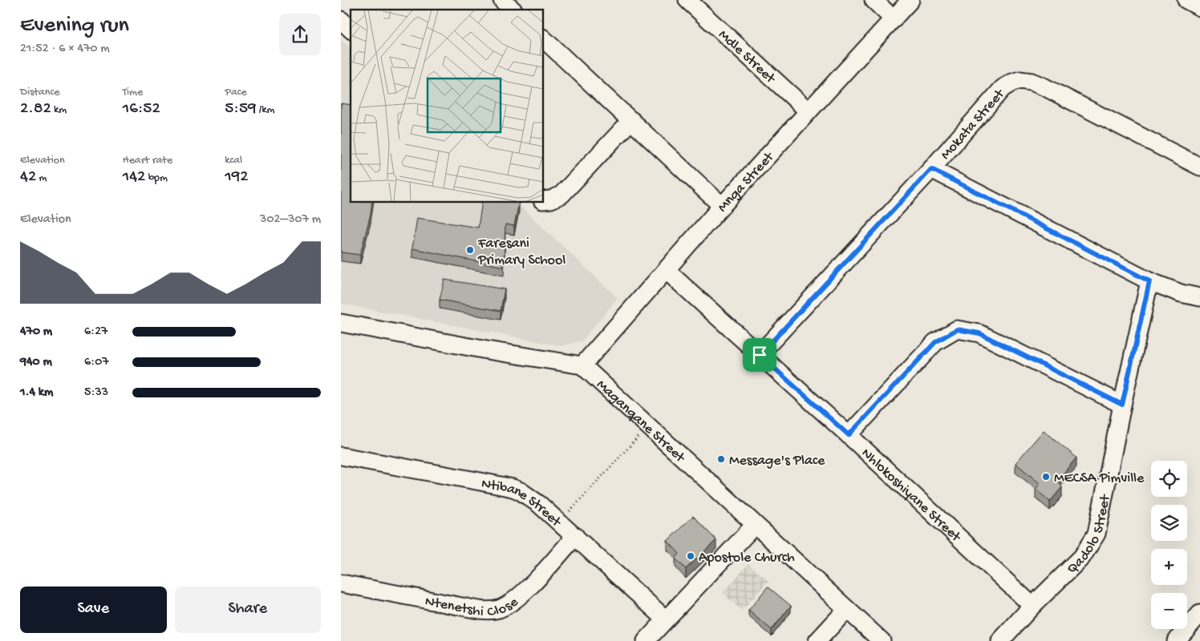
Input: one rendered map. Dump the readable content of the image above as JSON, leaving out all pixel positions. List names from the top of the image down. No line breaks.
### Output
{"streets":{"street":["Mdle Street","Mokata Street","Mnga Street","Maganqane Street","Nhlokoshiyane Street","Ntibane Street","Qadolo Street","Ntenetshi Close"]},"crossings":[["Mdle Street","Mnga Street"],["Mokata Street","Nhlokoshiyane Street"],["Mnga Street","Maganqane Street"],["Mnga Street","Nhlokoshiyane Street"],["Nhlokoshiyane Street","Qadolo Street"],["Ntibane Street","Ntenetshi Close"]],"places":["Faresani Primary School","Message's Place","MECSA Pimville","Apostole Church"],"page":{"heading":["Evening run","21:52 · 6 × 470 m"],"stats":[["Distance","2.82 km"],["Time","16:52"],["Pace","5:59 /km"],["Elevation","42 m"],["Heart rate","142 bpm"],["kcal","192"]],"chart":["Elevation","302–307 m"],"list":[{"name":"470 m","note":"6:27"},{"name":"940 m","note":"6:07"},{"name":"1.4 km","note":"5:33"}],"map_buttons":["+","−"],"buttons":["Save","Share"]}}
